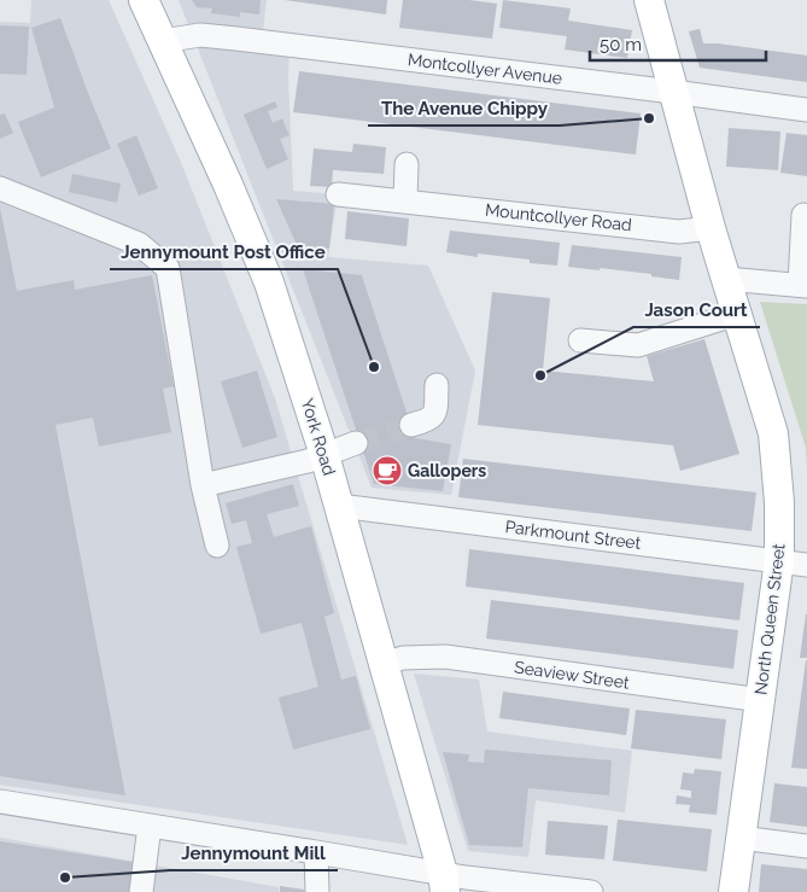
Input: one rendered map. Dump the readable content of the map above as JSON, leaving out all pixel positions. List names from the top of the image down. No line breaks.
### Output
{"streets":{"main road":["York Road","North Queen Street"],"street":["Montcollyer Avenue","Mountcollyer Road","Parkmount Street","Seaview Street"]},"crossings":[["Montcollyer Avenue","York Road"],["Montcollyer Avenue","North Queen Street"],["Mountcollyer Road","North Queen Street"],["York Road","Parkmount Street"],["York Road","Seaview Street"],["Parkmount Street","North Queen Street"],["North Queen Street","Seaview Street"]],"places":{"other":["The Avenue Chippy","Jennymount Post Office","Jason Court","Jennymount Mill"],"cafe":["Gallopers"]},"scale_bar":"50 m"}
